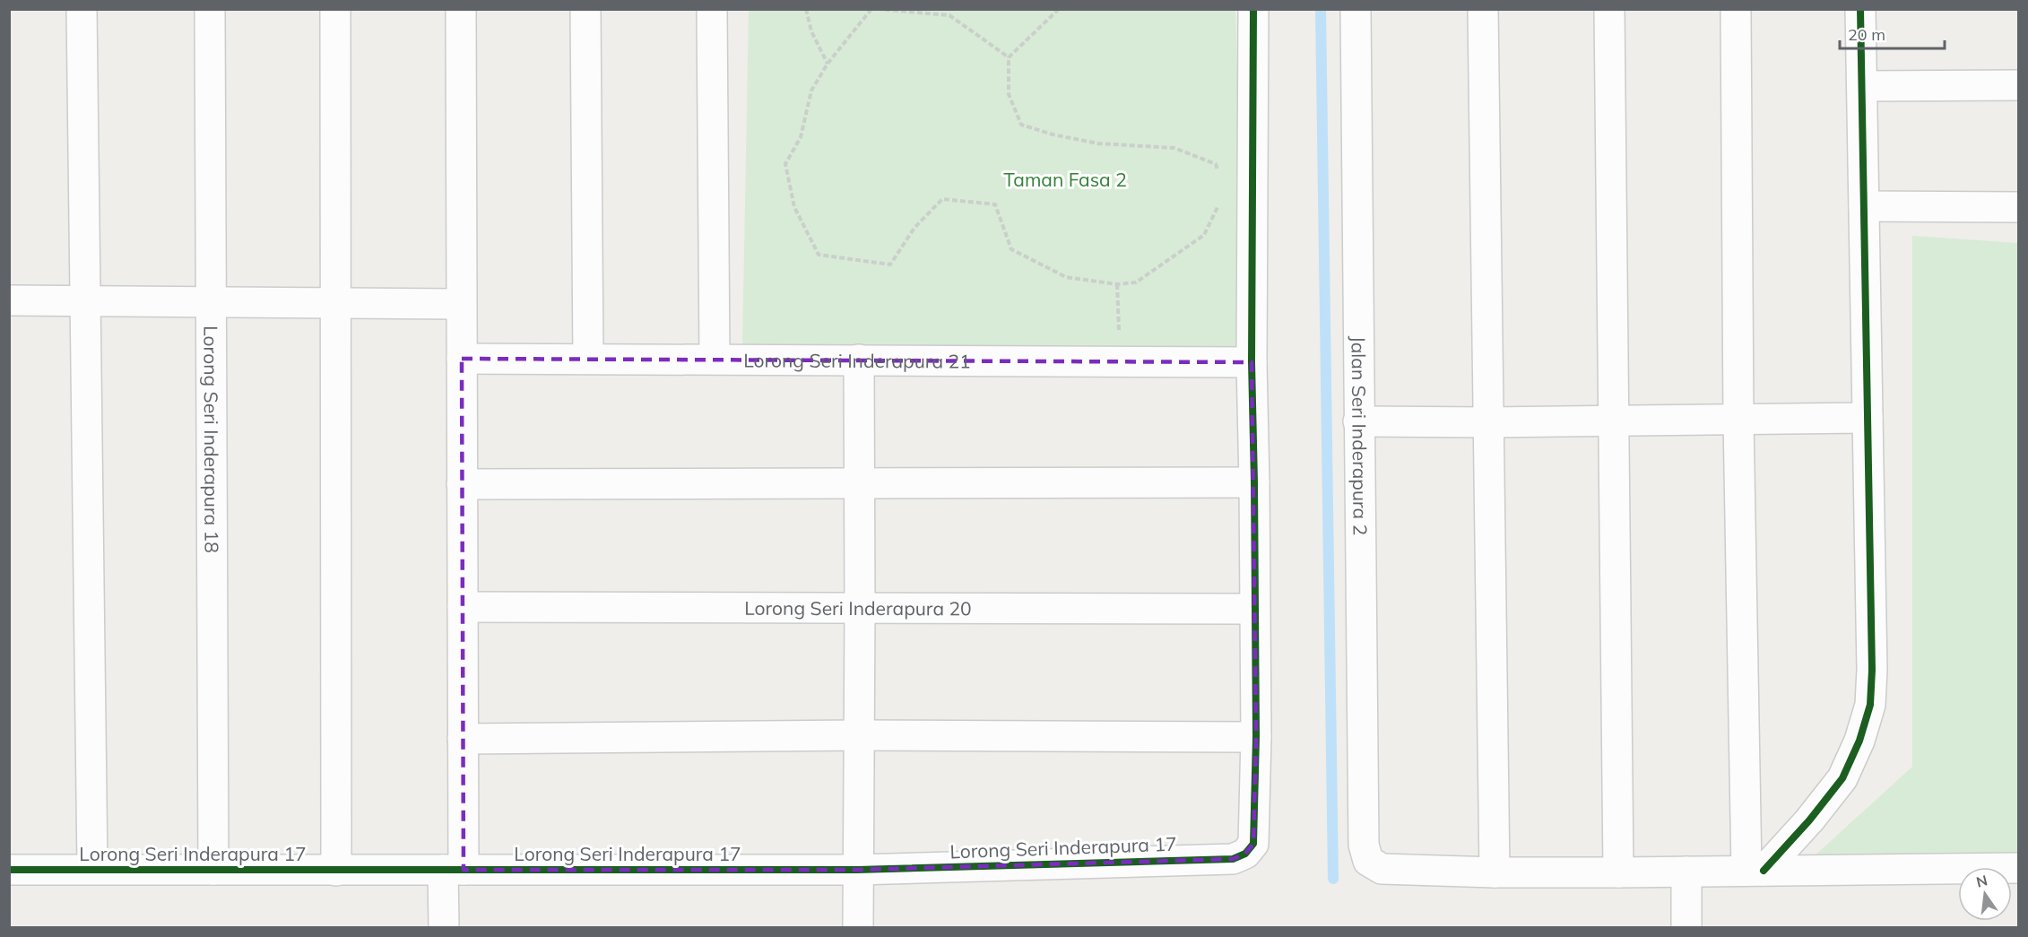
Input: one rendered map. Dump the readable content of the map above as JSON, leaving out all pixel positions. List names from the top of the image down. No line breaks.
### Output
{"streets":{"street":["Lorong Seri Inderapura 21","Jalan Seri Inderapura 2","Lorong Seri Inderapura 18","Lorong Seri Inderapura 20","Lorong Seri Inderapura 17"]},"crossings":[["Lorong Seri Inderapura 18","Lorong Seri Inderapura 17"]],"parks":["Taman Fasa 2"],"scale_bar":"20 m","north":"top"}
